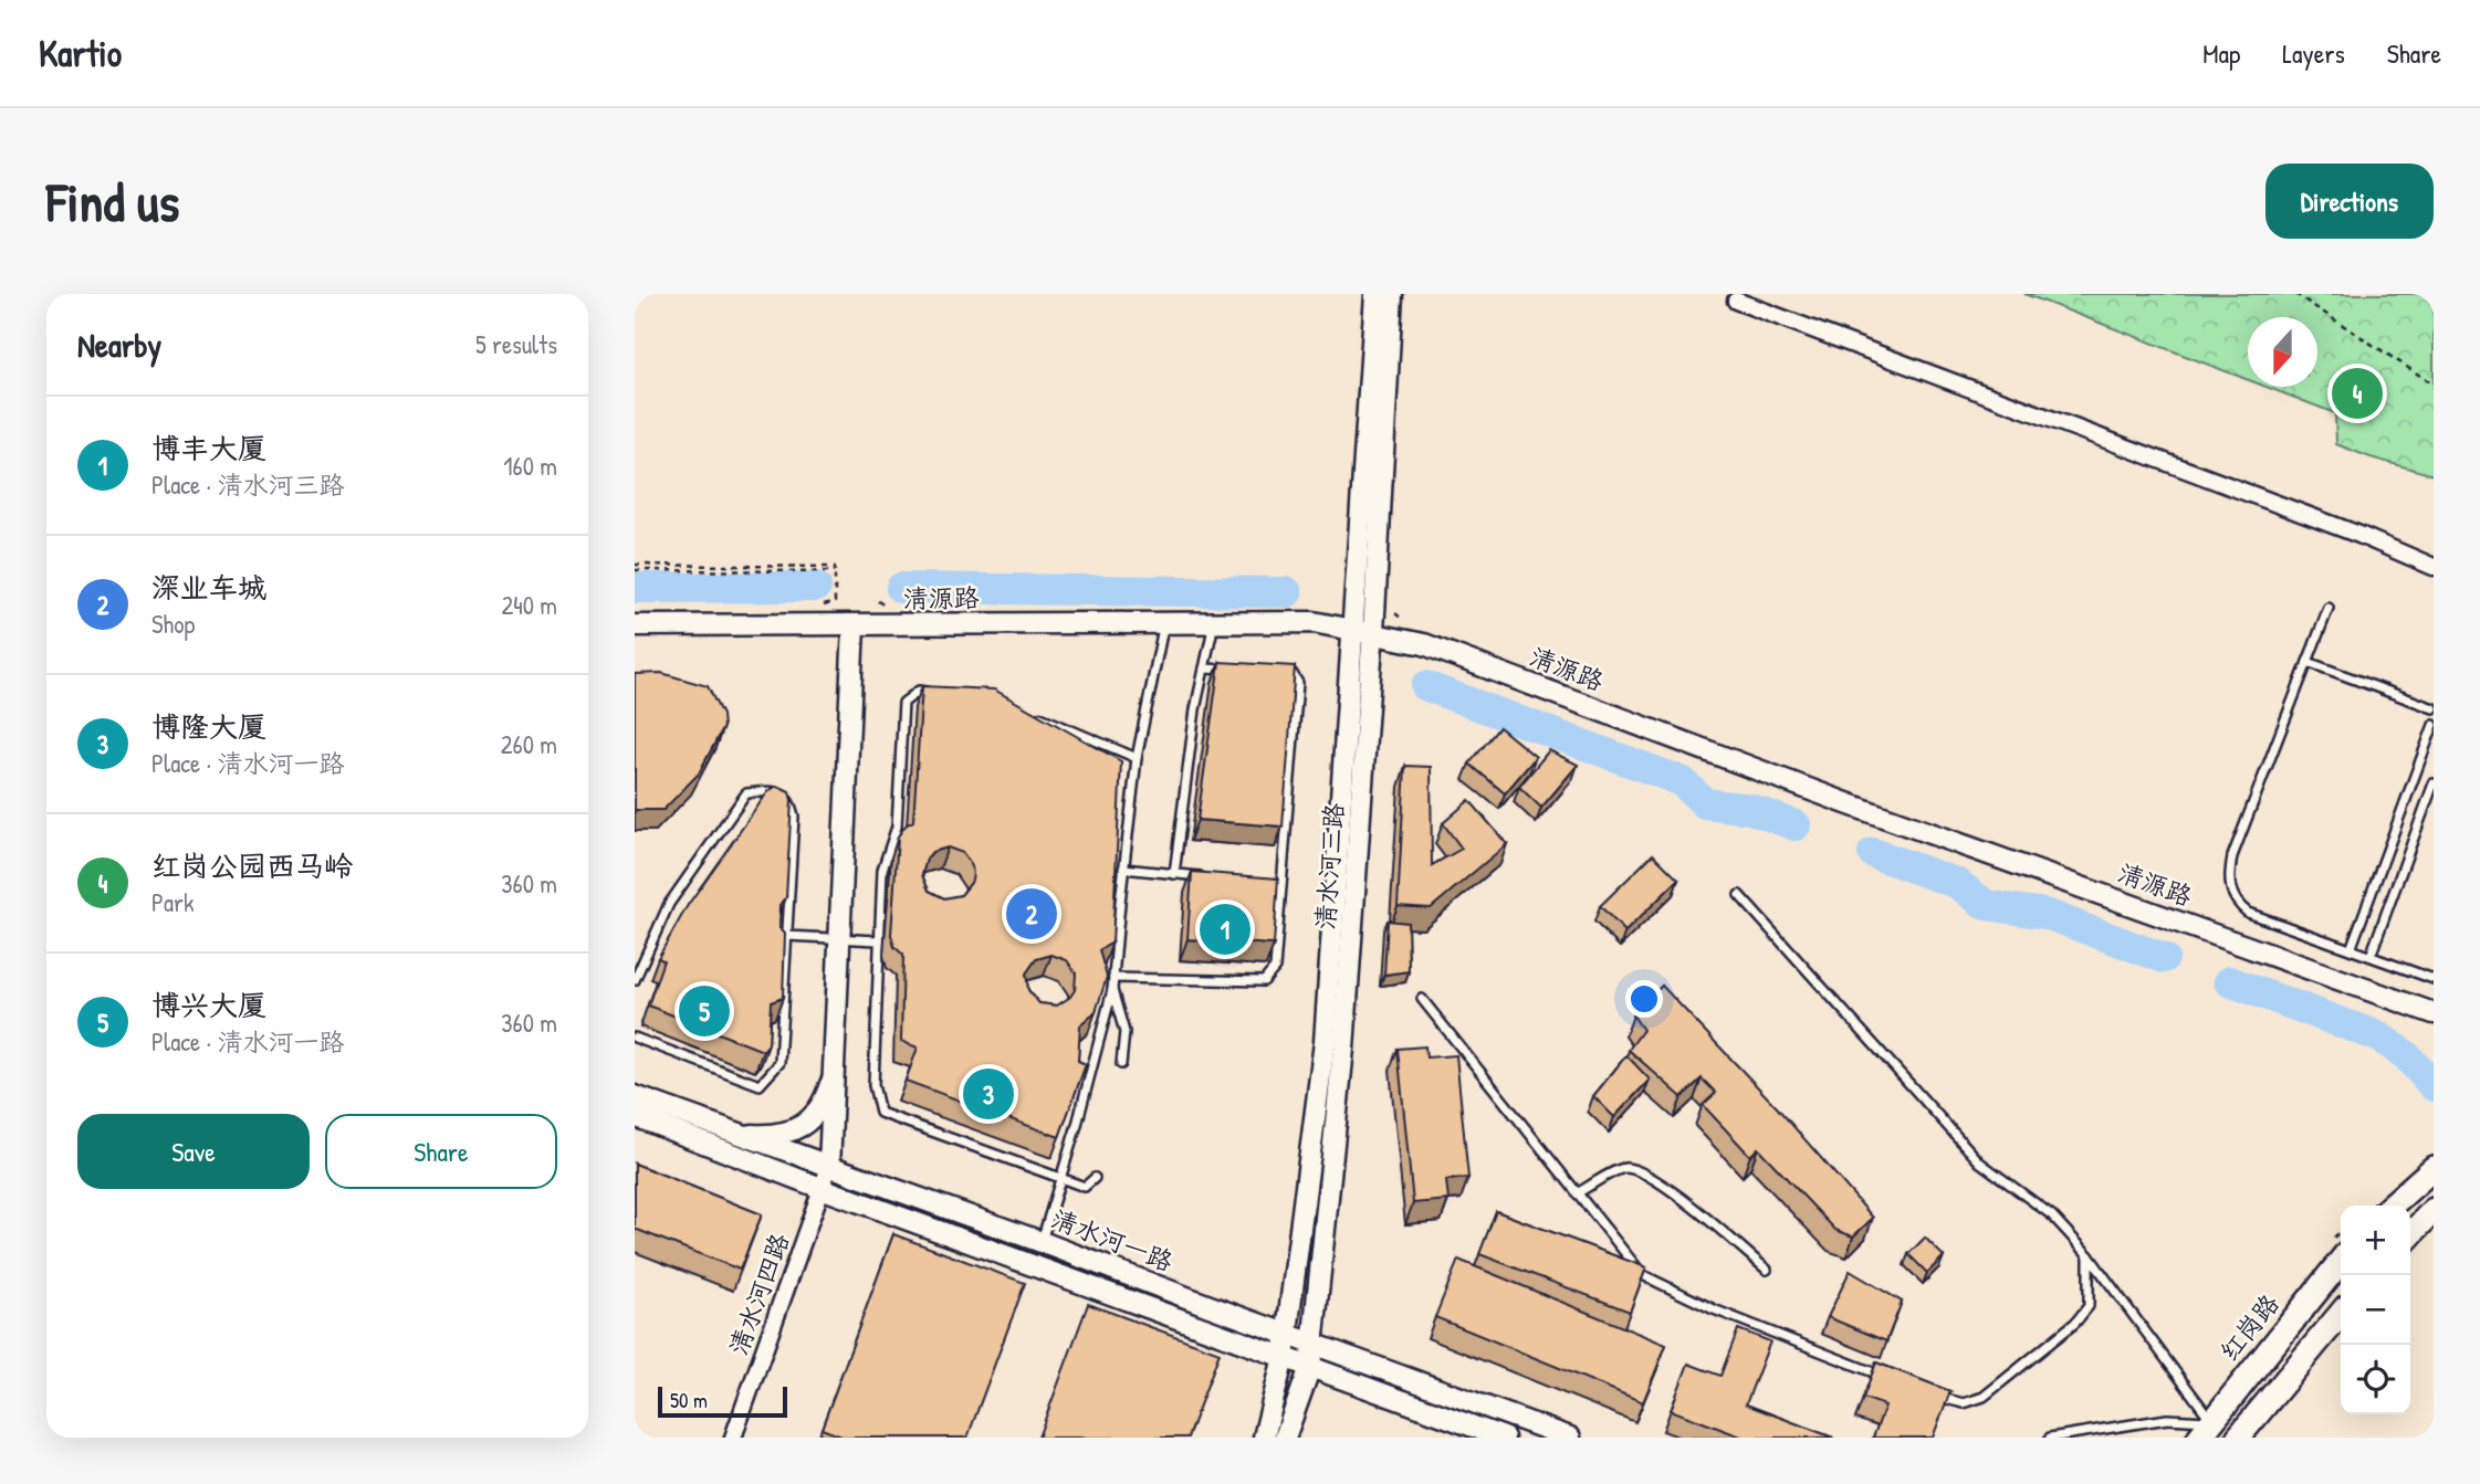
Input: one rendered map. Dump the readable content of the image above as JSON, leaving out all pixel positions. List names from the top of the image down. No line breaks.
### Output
{"streets":{"main road":["红岗路"],"street":["清源路","清水河三路","清水河一路","清水河四路"]},"crossings":[["清源路","清水河三路"],["清水河三路","清水河一路"],["清水河一路","清水河四路"]],"scale_bar":"50 m","north":"bottom","page":{"header":"Kartio","nav":["Map","Layers","Share"],"buttons":["Directions",["Save","Share"]],"title":"Find us","heading":["Nearby","5 results"],"pins":["4","2","1","5","3"],"list":[{"mark":"1","name":"博丰大厦","note":"Place · 清水河三路","value":"160 m"},{"mark":"2","name":"深业车城","note":"Shop","value":"240 m"},{"mark":"3","name":"博隆大厦","note":"Place · 清水河一路","value":"260 m"},{"mark":"4","name":"红岗公园西马岭","note":"Park","value":"360 m"},{"mark":"5","name":"博兴大厦","note":"Place · 清水河一路","value":"360 m"}],"map_buttons":["+","−"],"scale":"50 m"}}
